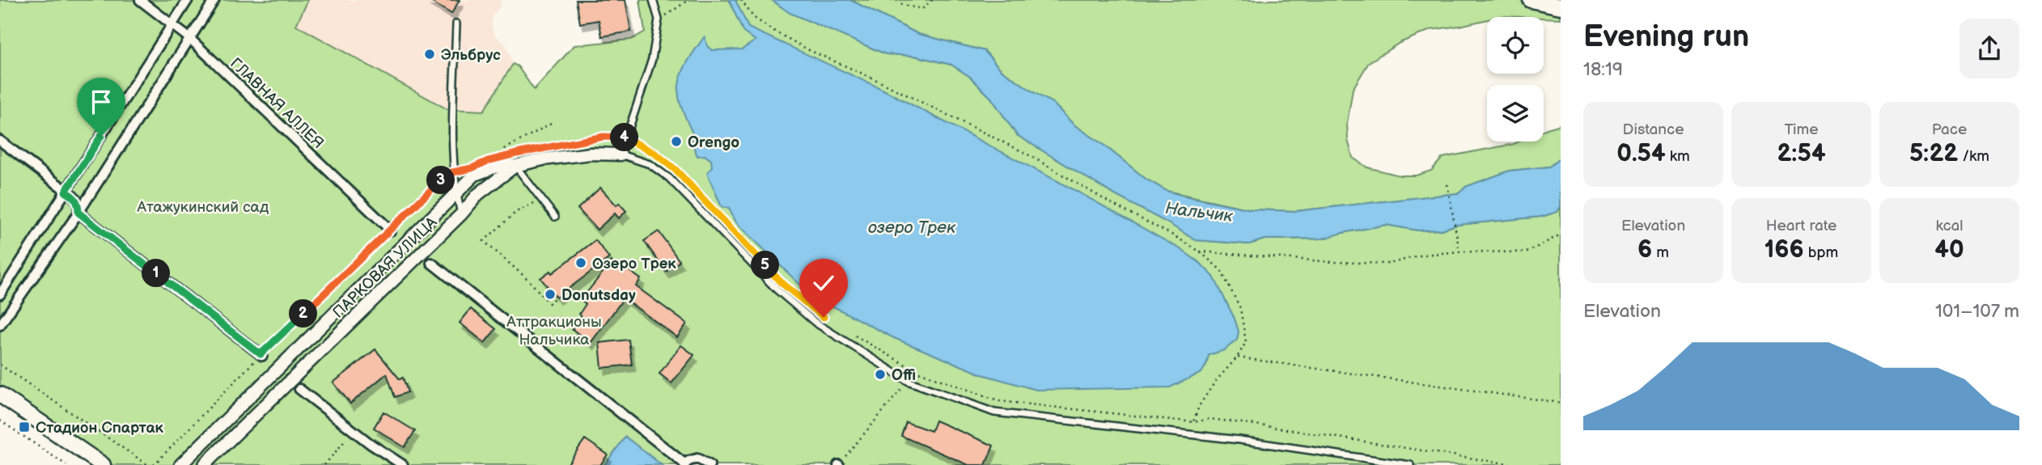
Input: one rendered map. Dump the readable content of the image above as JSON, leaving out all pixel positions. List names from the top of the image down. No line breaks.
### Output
{"streets":{"street":["ГЛАВНАЯ АЛЛЕЯ","ПАРКОВАЯ УЛИЦА"]},"water":["Нальчик","озеро Трек"],"parks":["Атажукинский сад","Аттракционы Нальчика"],"places":{"other":["Эльбрус","Orengo","Озеро Трек","Donutsday","Offi"],"transit":["Стадион Спартак"]},"page":{"heading":["Evening run","18:19"],"stats":[["Distance","0.54 km"],["Time","2:54"],["Pace","5:22 /km"],["Elevation","6 m"],["Heart rate","166 bpm"],["kcal","40"]],"pins":["4","3","5","1","2"],"chart":["Elevation","101–107 m"]}}
